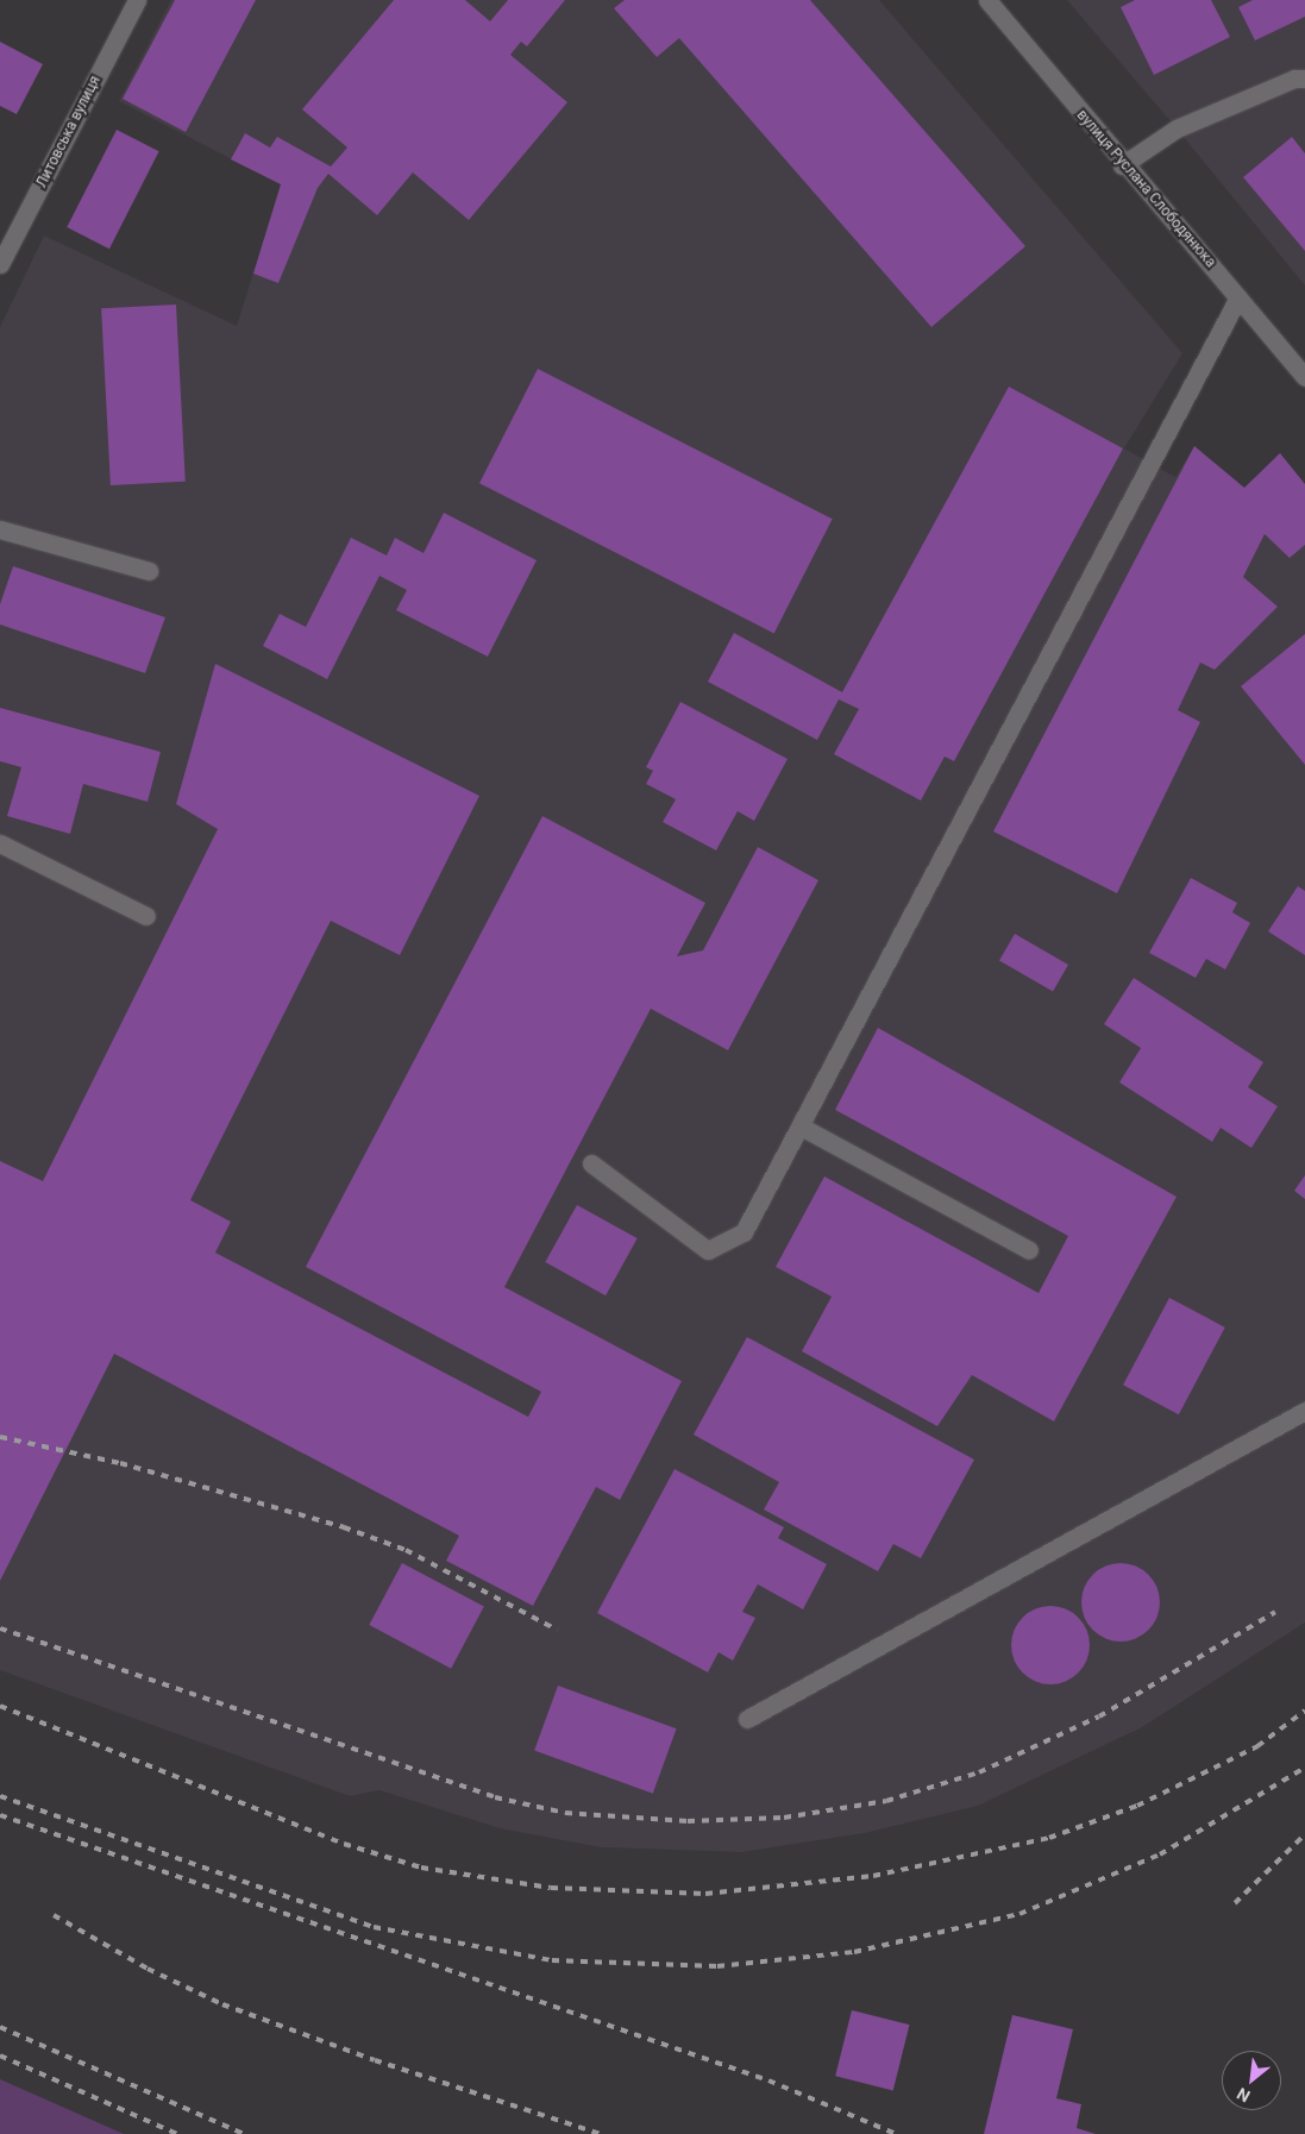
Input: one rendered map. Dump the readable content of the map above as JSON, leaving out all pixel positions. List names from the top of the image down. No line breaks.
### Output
{"streets":{"street":["Литовська вулиця","вулиця Руслана Слободянюка"]},"north":"bottom left"}
